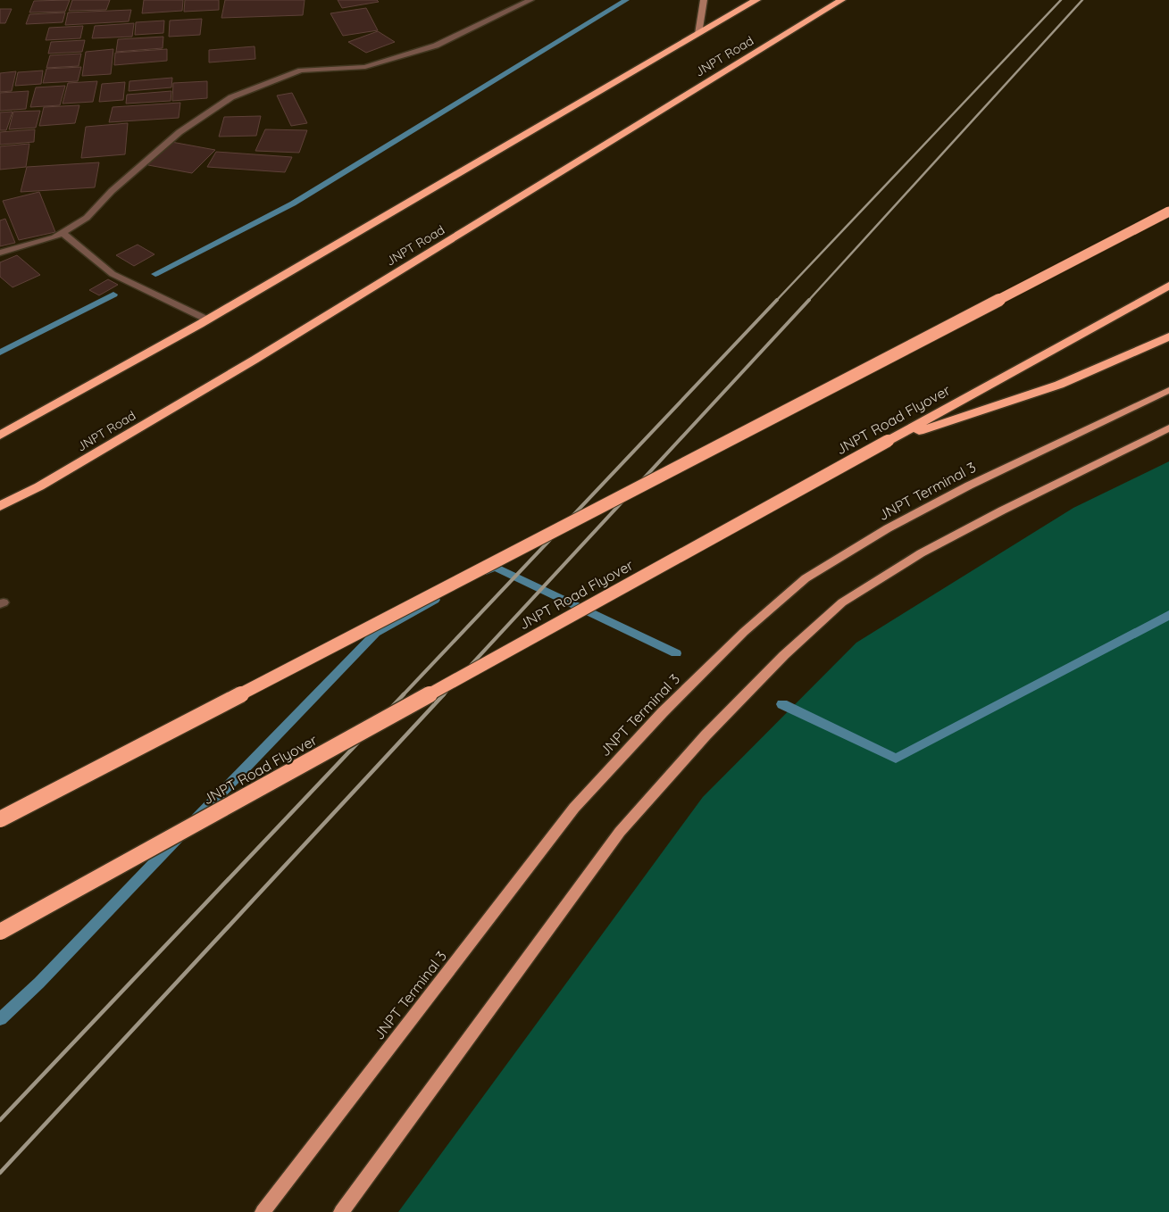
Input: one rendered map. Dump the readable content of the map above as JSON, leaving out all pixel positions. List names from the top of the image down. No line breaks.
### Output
{"streets":{"highway":["JNPT Road","JNPT Road Flyover"],"main road":["JNPT Terminal 3"]}}
